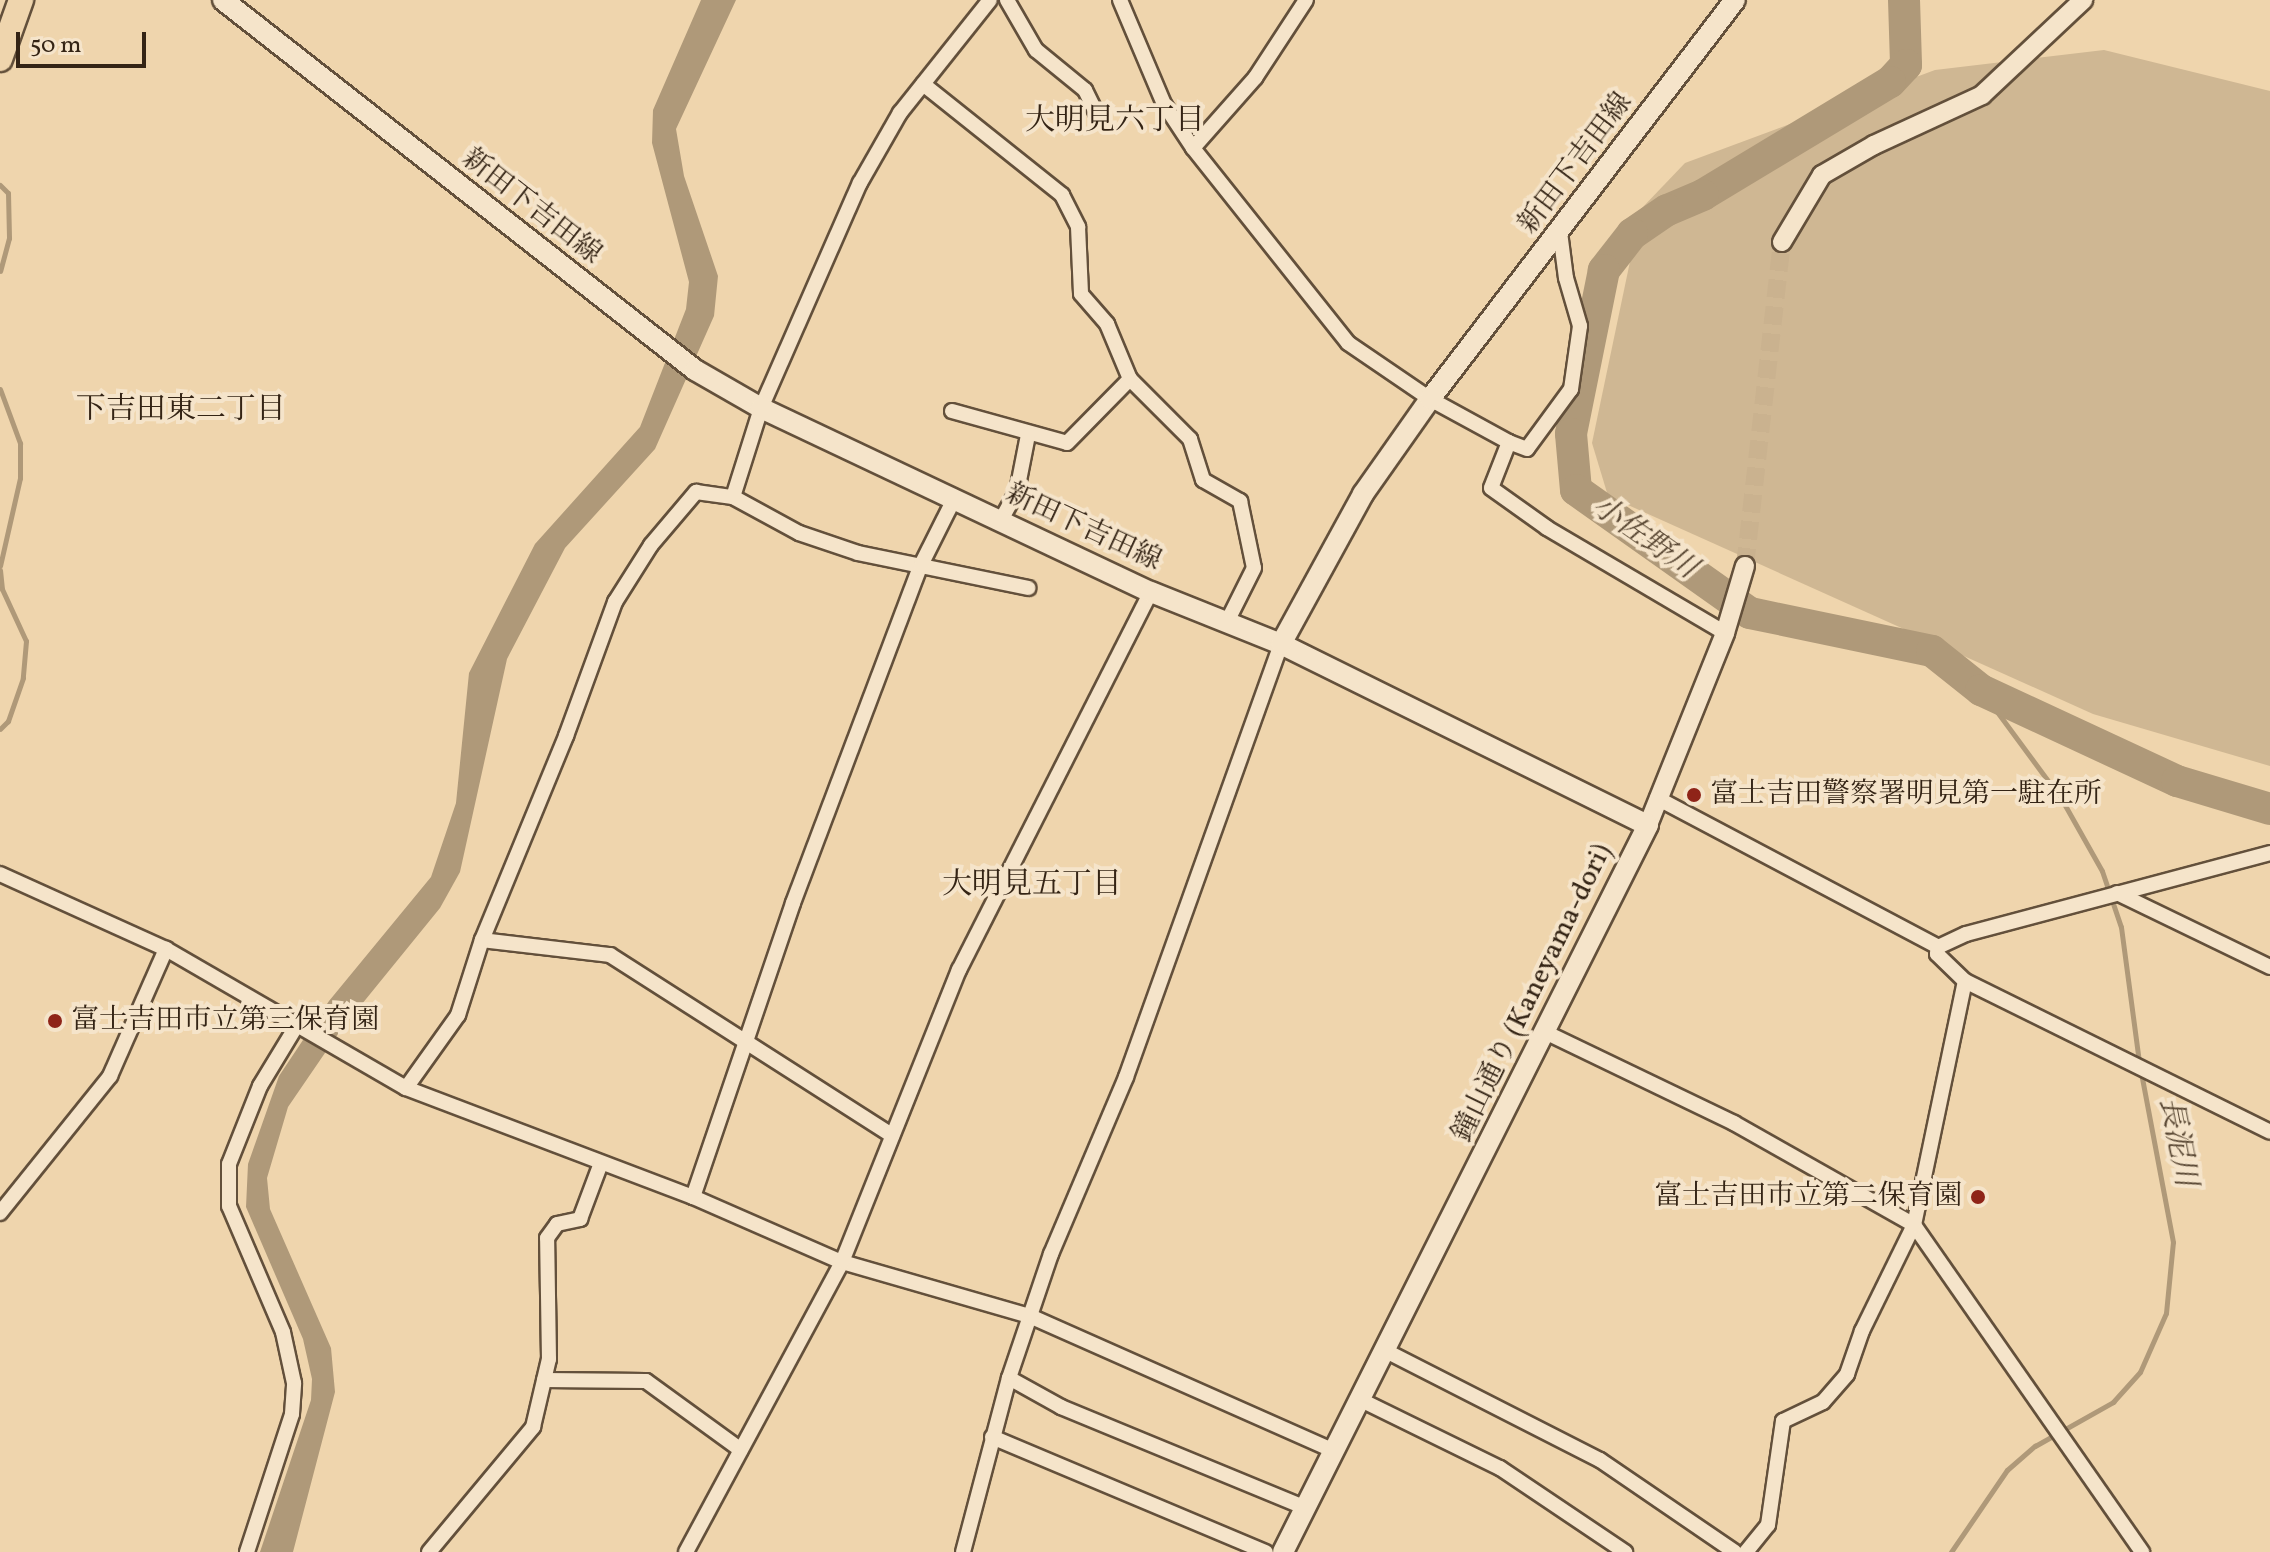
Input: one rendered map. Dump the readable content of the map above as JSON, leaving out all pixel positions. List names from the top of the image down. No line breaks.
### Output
{"streets":{"main road":["新田下吉田線","鐘山通り (Kaneyama-dori)"]},"crossings":[["新田下吉田線","鐘山通り (Kaneyama-dori)"]],"districts":["大明見六丁目","下吉田東二丁目","大明見五丁目"],"water":["小佐野川","長泥川"],"places":["富士吉田警察署明見第一駐在所","富士吉田市立第三保育園","富士吉田市立第二保育園"],"scale_bar":"50 m"}
